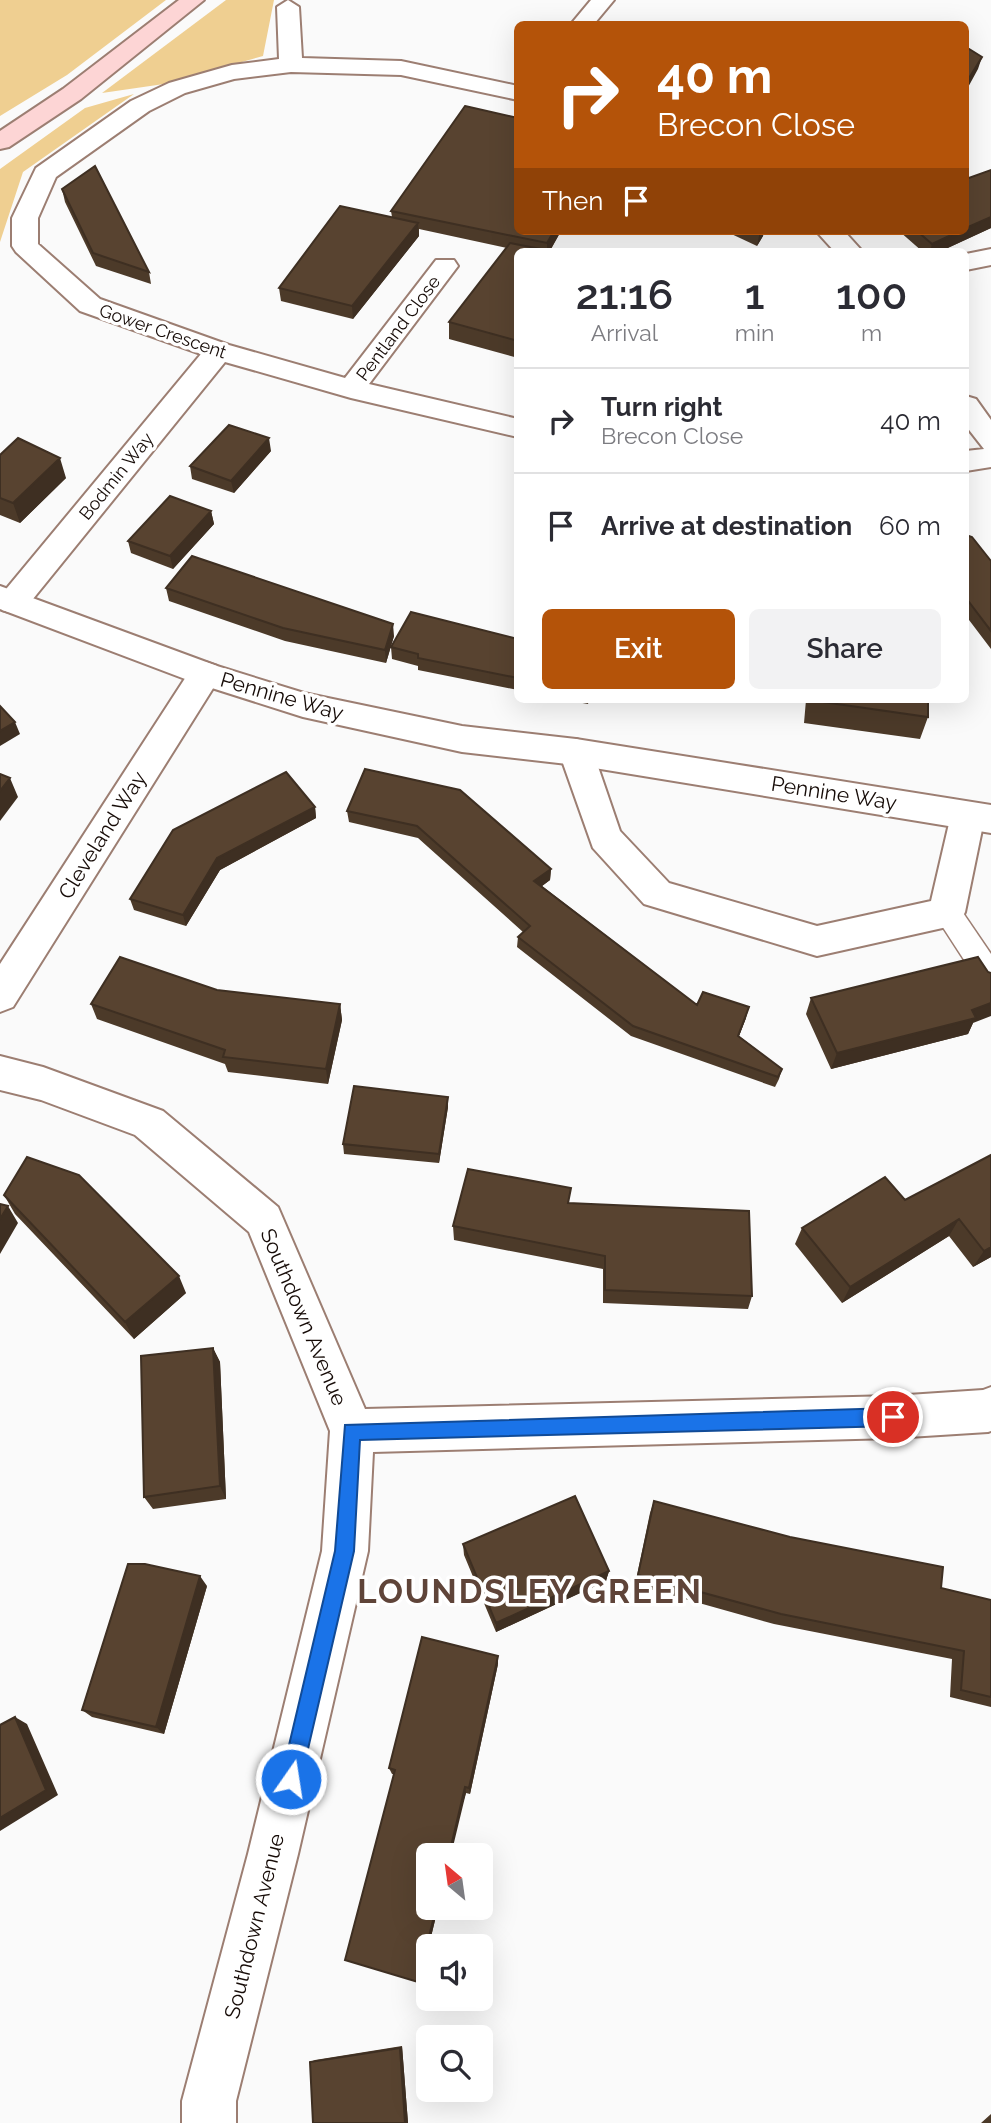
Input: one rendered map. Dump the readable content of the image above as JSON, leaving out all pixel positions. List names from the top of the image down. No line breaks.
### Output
{"streets":{"street":["Pentland Close","Gower Crescent","Bodmin Way","Pennine Way","Cleveland Way","Southdown Avenue"]},"crossings":[["Pentland Close","Gower Crescent"],["Gower Crescent","Bodmin Way"],["Bodmin Way","Pennine Way"],["Pennine Way","Cleveland Way"]],"districts":["LOUNDSLEY GREEN"],"north":"top left","page":{"turn":["40 m","Brecon Close"],"then":"Then","eta":["21:16","Arrival","1","min","100","m"],"list":[{"name":"Turn right","note":"Brecon Close","value":"40 m"},{"name":"Arrive at destination","value":"60 m"}],"buttons":["Exit","Share"]}}
